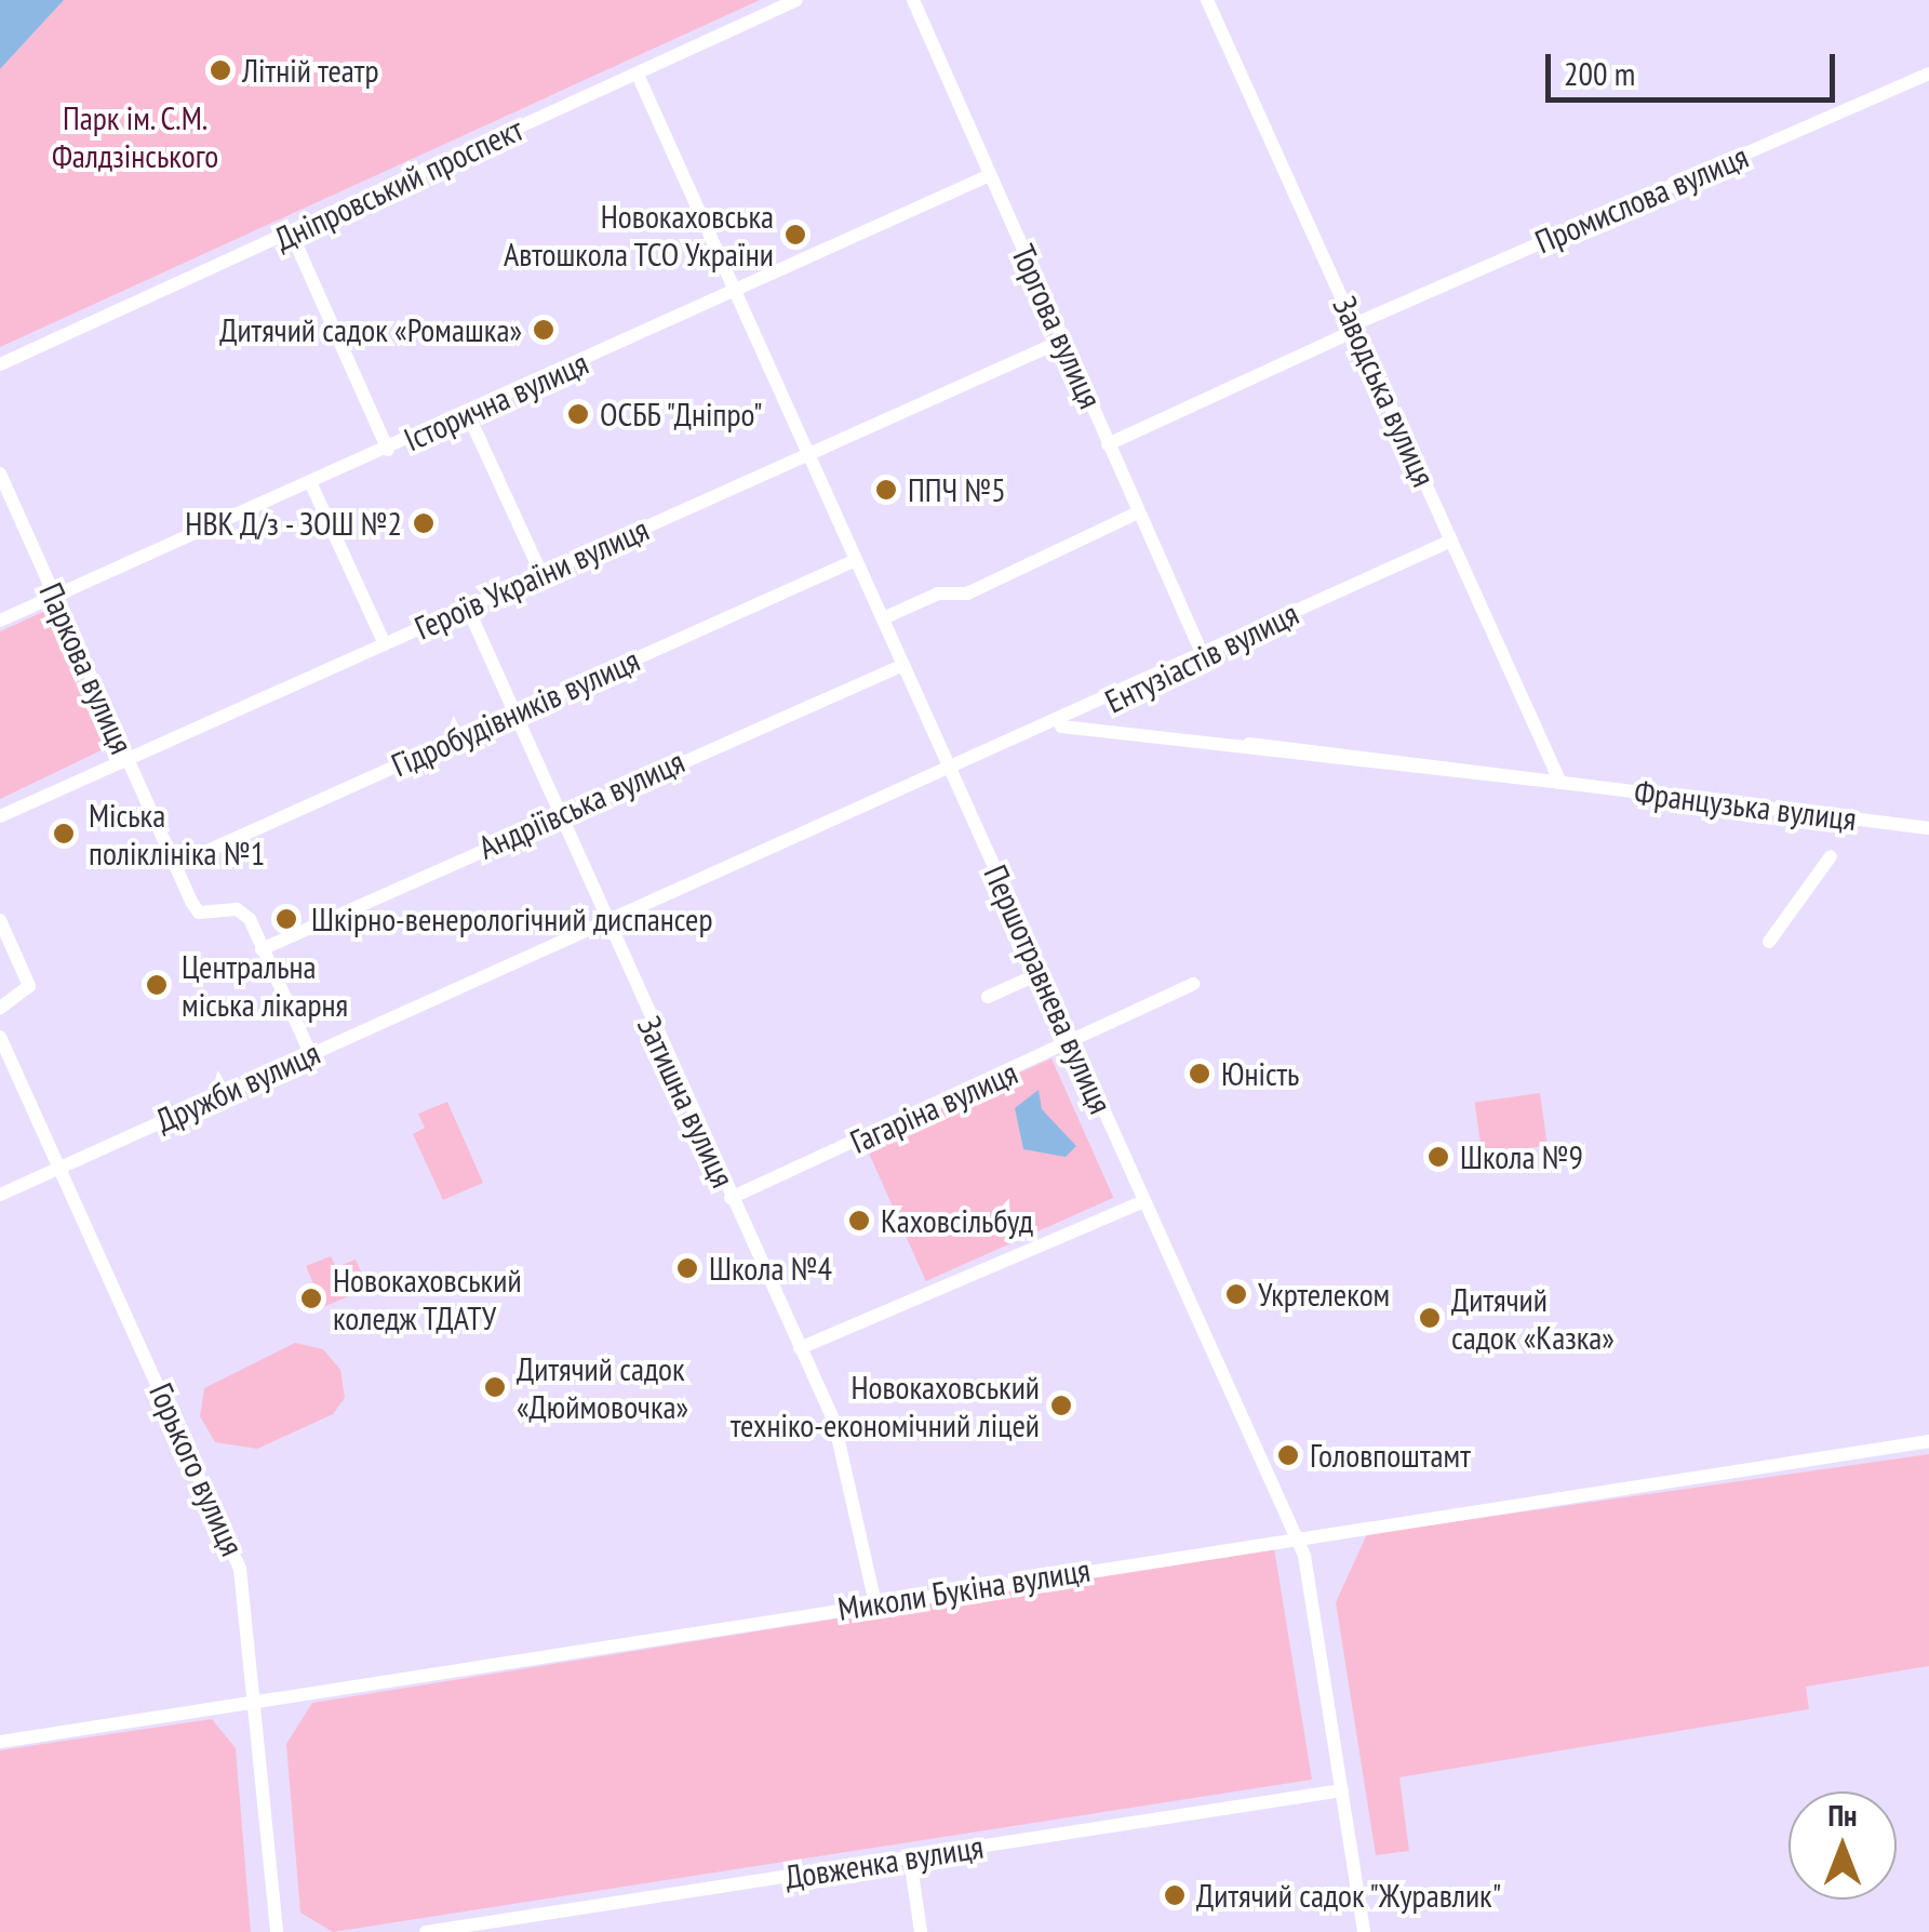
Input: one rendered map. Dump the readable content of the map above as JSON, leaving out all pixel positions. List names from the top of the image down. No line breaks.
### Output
{"streets":{"street":["Дніпровський проспект","Промислова вулиця","Торгова вулиця","Заводська вулиця","Історична вулиця","Героїв України вулиця","Ентузіастів вулиця","Паркова вулиця","Гідробудівників вулиця","Андріївська вулиця","Французька вулиця","Першотравнева вулиця","Дружби вулиця","Затишна вулиця","Гагаріна вулиця","Горького вулиця","Миколи Букіна вулиця","Довженка вулиця"]},"crossings":[["Дніпровський проспект","Першотравнева вулиця"],["Промислова вулиця","Заводська вулиця"],["Торгова вулиця","Історична вулиця"],["Торгова вулиця","Героїв України вулиця"],["Торгова вулиця","Ентузіастів вулиця"],["Заводська вулиця","Ентузіастів вулиця"],["Заводська вулиця","Французька вулиця"],["Історична вулиця","Паркова вулиця"],["Історична вулиця","Першотравнева вулиця"],["Героїв України вулиця","Паркова вулиця"],["Героїв України вулиця","Першотравнева вулиця"],["Героїв України вулиця","Затишна вулиця"],["Ентузіастів вулиця","Французька вулиця"],["Ентузіастів вулиця","Першотравнева вулиця"],["Ентузіастів вулиця","Дружби вулиця"],["Паркова вулиця","Гідробудівників вулиця"],["Паркова вулиця","Андріївська вулиця"],["Паркова вулиця","Дружби вулиця"],["Гідробудівників вулиця","Першотравнева вулиця"],["Гідробудівників вулиця","Затишна вулиця"],["Андріївська вулиця","Першотравнева вулиця"],["Андріївська вулиця","Затишна вулиця"],["Першотравнева вулиця","Дружби вулиця"],["Першотравнева вулиця","Гагаріна вулиця"],["Першотравнева вулиця","Миколи Букіна вулиця"],["Першотравнева вулиця","Довженка вулиця"],["Дружби вулиця","Затишна вулиця"],["Дружби вулиця","Горького вулиця"],["Затишна вулиця","Гагаріна вулиця"],["Затишна вулиця","Миколи Букіна вулиця"],["Горького вулиця","Миколи Букіна вулиця"]],"parks":["Парк ім. С.М. Фалдзінського"],"places":["Літній театр","Новокаховська Автошкола ТСО України","Дитячий садок «Ромашка»","ОСББ \"Днiпро\"","ППЧ №5","НВК Д/з - ЗОШ №2","Міська поліклініка №1","Шкірно-венерологічний диспансер","Центральна міська лікарня","Юність","Школа №9","Каховсільбуд","Школа №4","Укртелеком","Новокаховський коледж ТДАТУ","Дитячий садок «Казка»","Дитячий садок «Дюймовочка»","Новокаховський техніко-економічний ліцей","Головпоштамт","Дитячий садок \"Журавлик\""],"scale_bar":"200 m","north":"top"}
